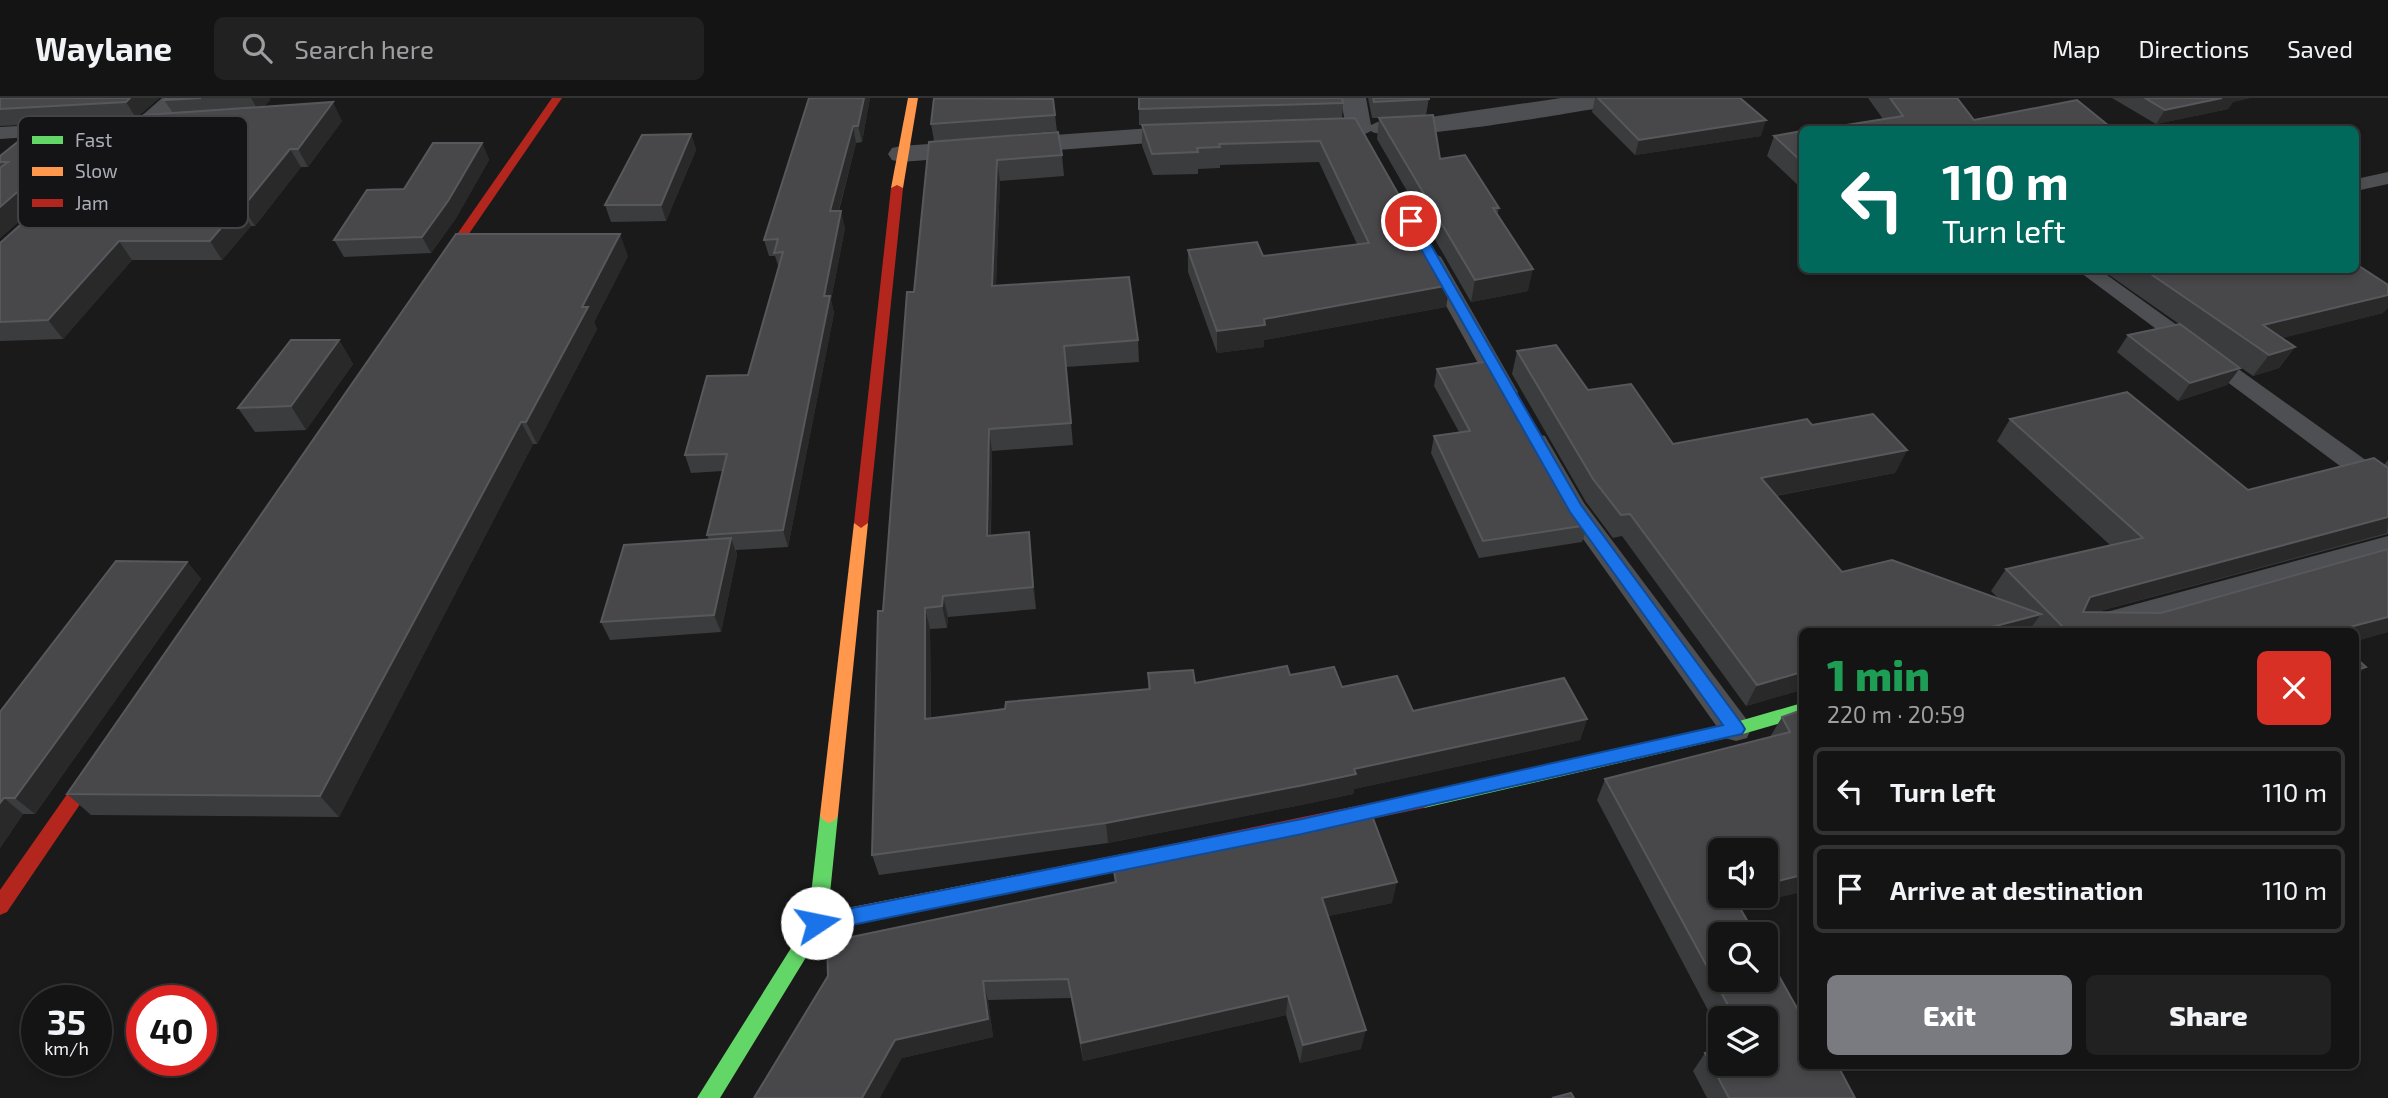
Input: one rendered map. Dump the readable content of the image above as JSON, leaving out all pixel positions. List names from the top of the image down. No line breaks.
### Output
{"legend":["Fast","Slow","Jam"],"page":{"header":"Waylane","search":"Search here","nav":["Map","Directions","Saved"],"turn":["110 m","Turn left"],"heading":["1 min","220 m · 20:59"],"list":[{"name":"Turn left","value":"110 m"},{"name":"Arrive at destination","value":"110 m"}],"buttons":["Exit","Share"],"speed":"35 km/h","limit":"40"}}
